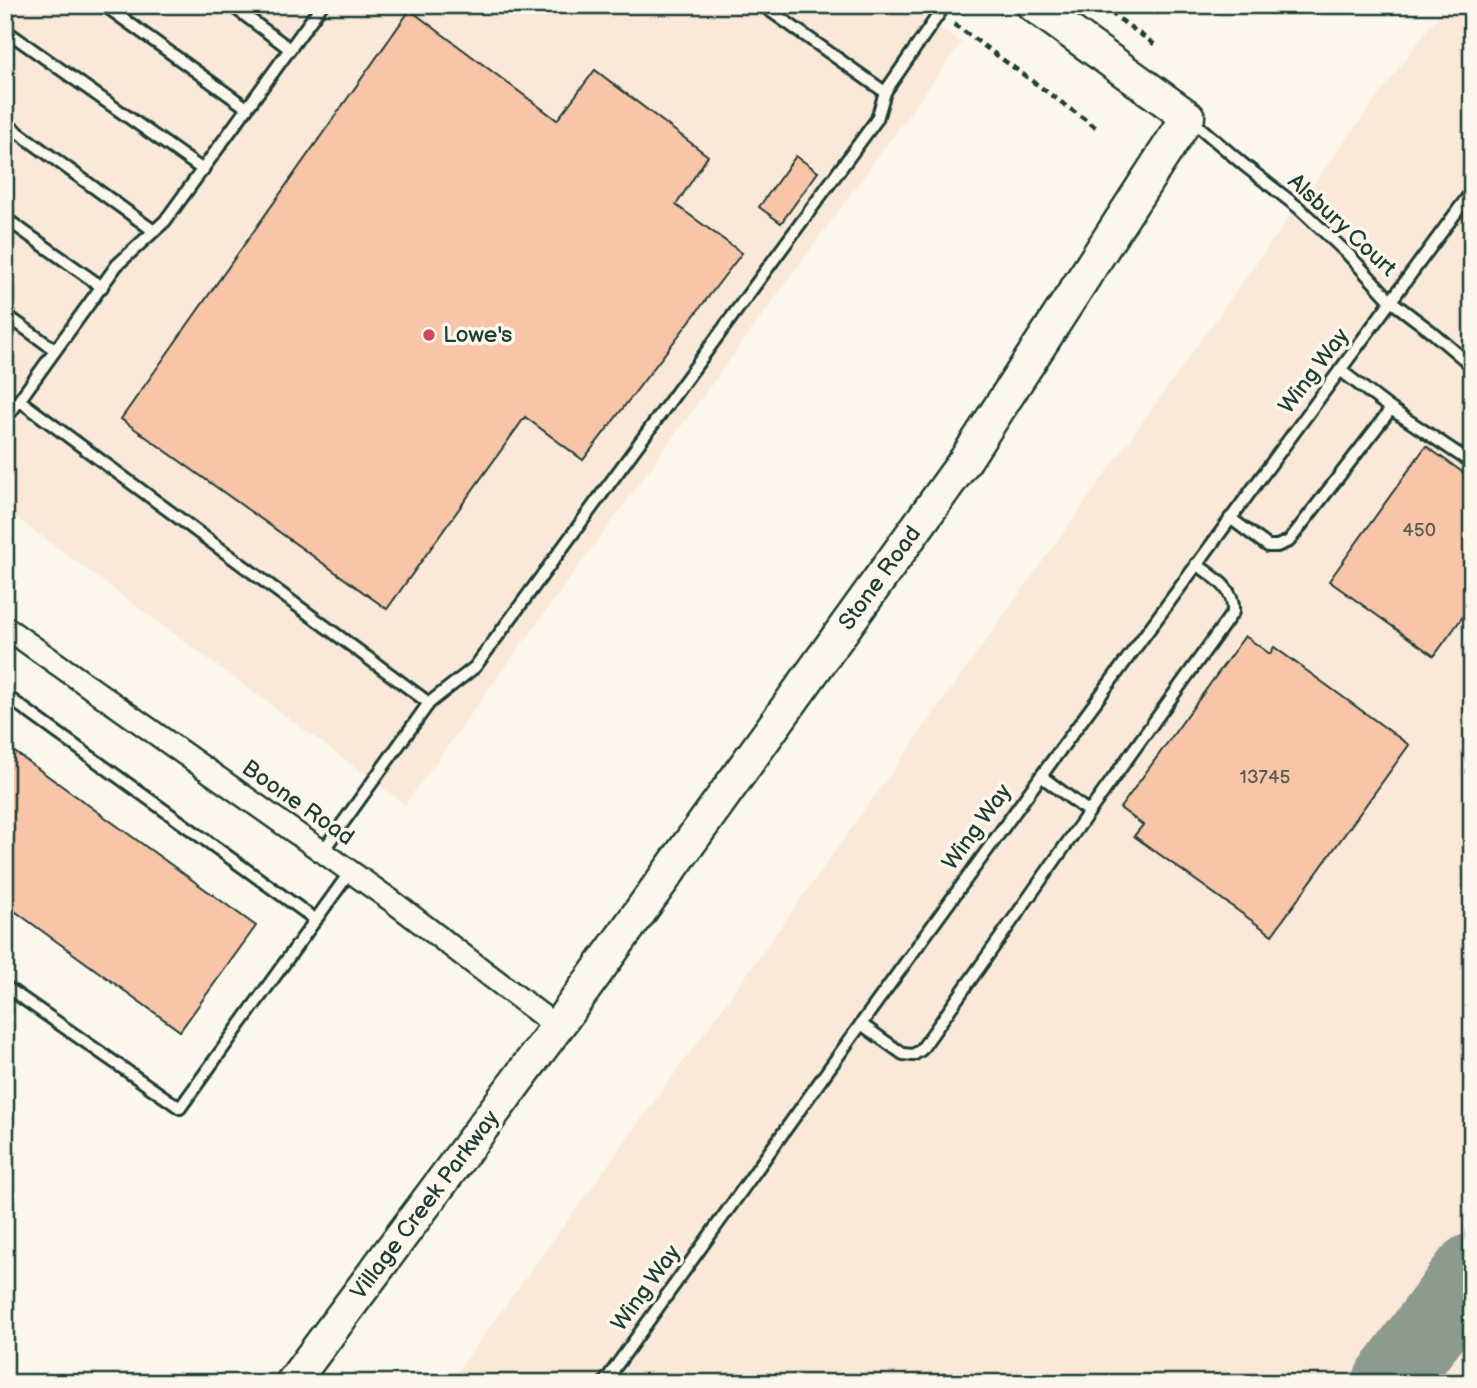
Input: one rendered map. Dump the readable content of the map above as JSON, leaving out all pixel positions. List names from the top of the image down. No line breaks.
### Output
{"streets":{"street":["Stone Road","Boone Road","Village Creek Parkway"],"lane":["Alsbury Court","Wing Way"]},"crossings":[["Alsbury Court","Wing Way"],["Alsbury Court","Stone Road"],["Stone Road","Boone Road"],["Stone Road","Village Creek Parkway"],["Boone Road","Village Creek Parkway"]],"places":["Lowe's"],"house_numbers":["450","13745"]}
